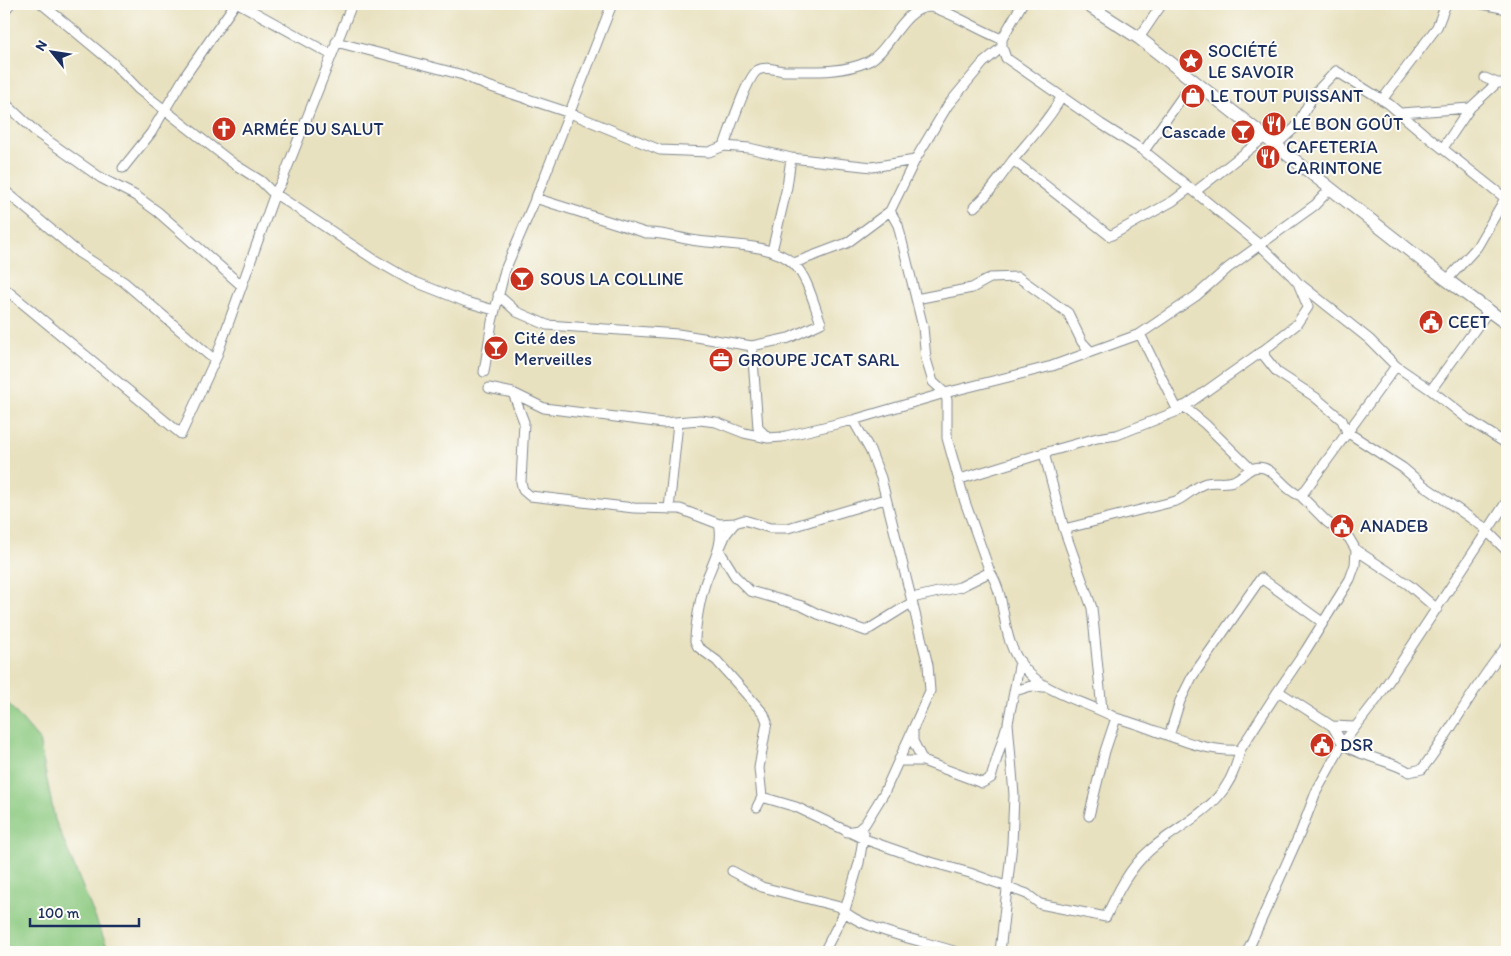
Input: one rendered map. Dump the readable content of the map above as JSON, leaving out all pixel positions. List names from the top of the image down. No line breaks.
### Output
{"places":{"place":["SOCIÉTÉ LE SAVOIR"],"shop":["LE TOUT PUISSANT"],"restaurant":["LE BON GOÛT","CAFETERIA CARINTONE"],"church":["ARMÉE DU SALUT"],"bar":["Cascade","SOUS LA COLLINE","Cité des Merveilles"],"public building":["CEET","ANADEB","DSR"],"office":["GROUPE JCAT SARL"]},"scale_bar":"100 m","north":"top left"}
